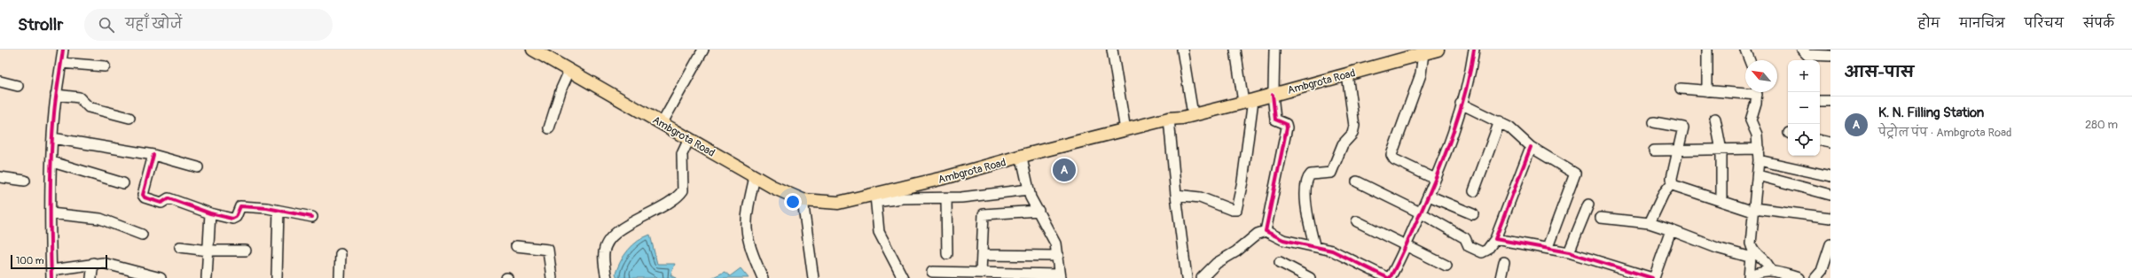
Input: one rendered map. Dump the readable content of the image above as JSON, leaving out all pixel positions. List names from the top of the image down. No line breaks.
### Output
{"streets":{"main road":["Ambgrota Road"]},"scale_bar":"100 m","north":"top left","page":{"header":"Strollr","search":"यहाँ खोजें","nav":["होम","मानचित्र","परिचय","संपर्क"],"heading":"आस-पास","map_buttons":["+","−"],"list":[{"mark":"A","name":"K. N. Filling Station","note":"पेट्रोल पंप · Ambgrota Road","value":"280 m"}],"pins":"A","scale":"100 m"}}
